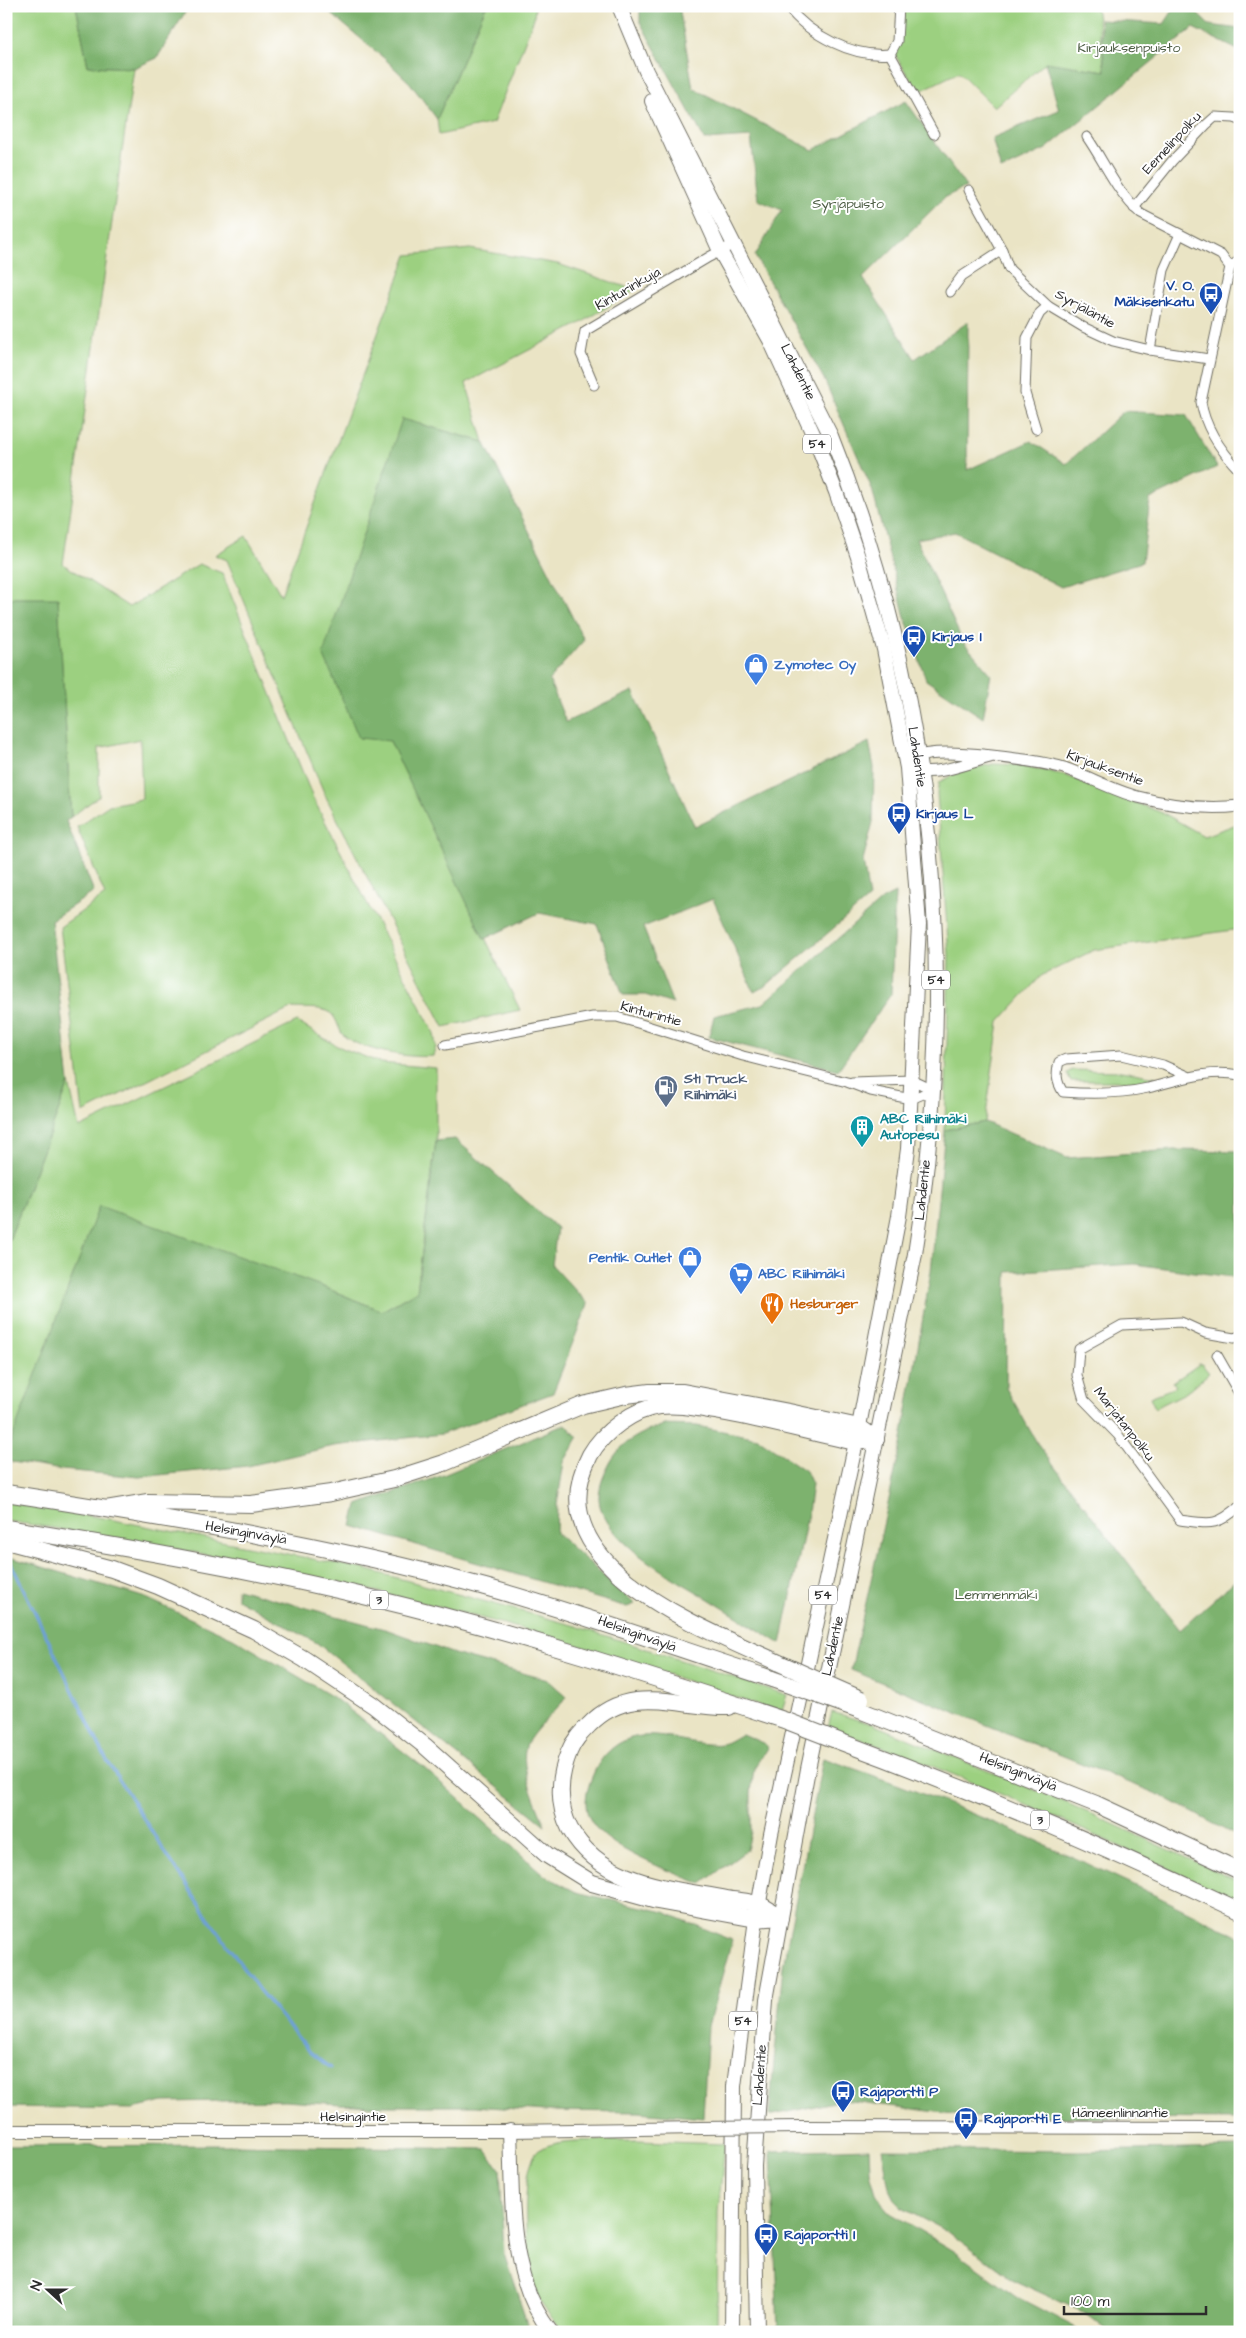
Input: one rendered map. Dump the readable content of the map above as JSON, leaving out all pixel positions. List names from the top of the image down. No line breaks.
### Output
{"streets":{"highway":["Helsinginväylä","3"],"main road":["Lahdentie","54","Hämeenlinnantie","Helsingintie"],"street":["Eemelinpolku","Kinturinkuja","Syrjäläntie","Kirjauksentie","Kinturintie","Marjatanpolku"]},"crossings":[["Kinturinkuja","Lahdentie"],["Lahdentie","Kirjauksentie"],["Lahdentie","Kinturintie"],["Hämeenlinnantie","Helsingintie"]],"parks":["Kirjauksenpuisto","Syrjäpuisto","Lemmenmäki"],"places":{"bus stop":["V. O. Mäkisenkatu","Kirjaus I","Kirjaus L","Rajaportti P","Rajaportti E","Rajaportti I"],"shop":["Zymotec Oy","Pentik Outlet"],"fuel station":["St1 Truck Riihimäki"],"building":["ABC Riihimäki Autopesu"],"supermarket":["ABC Riihimäki"],"restaurant":["Hesburger"]},"scale_bar":"100 m","north":"left"}
